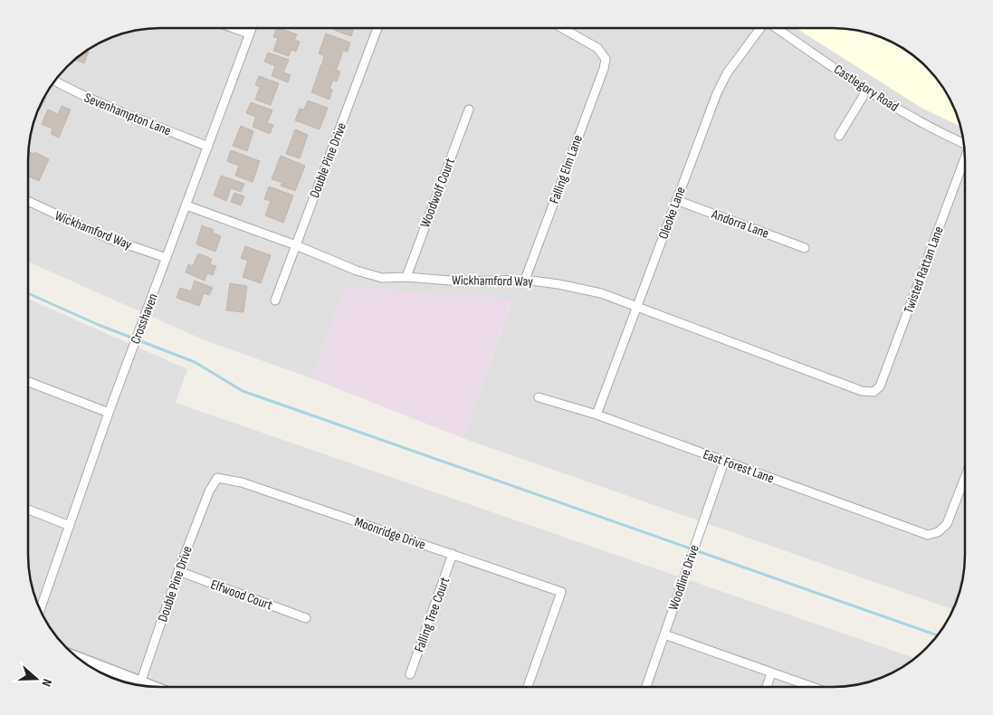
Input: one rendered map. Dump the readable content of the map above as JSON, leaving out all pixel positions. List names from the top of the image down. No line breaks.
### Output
{"streets":{"street":["Castlegory Road","Sevenhampton Lane","Double Pine Drive","Falling Elm Lane","Woodwolf Court","Oleoke Lane","Andorra Lane","Wickhamford Way","Twisted Rattan Lane","Crosshaven","East Forest Lane","Moonridge Drive","Woodline Drive","Elfwood Court","Falling Tree Court"]},"crossings":[["Sevenhampton Lane","Crosshaven"],["Double Pine Drive","Wickhamford Way"],["Double Pine Drive","Moonridge Drive"],["Double Pine Drive","Elfwood Court"],["Falling Elm Lane","Wickhamford Way"],["Woodwolf Court","Wickhamford Way"],["Oleoke Lane","Andorra Lane"],["Oleoke Lane","Wickhamford Way"],["Oleoke Lane","East Forest Lane"],["Wickhamford Way","Twisted Rattan Lane"],["Wickhamford Way","Crosshaven"],["East Forest Lane","Woodline Drive"],["Moonridge Drive","Falling Tree Court"]],"north":"right"}
